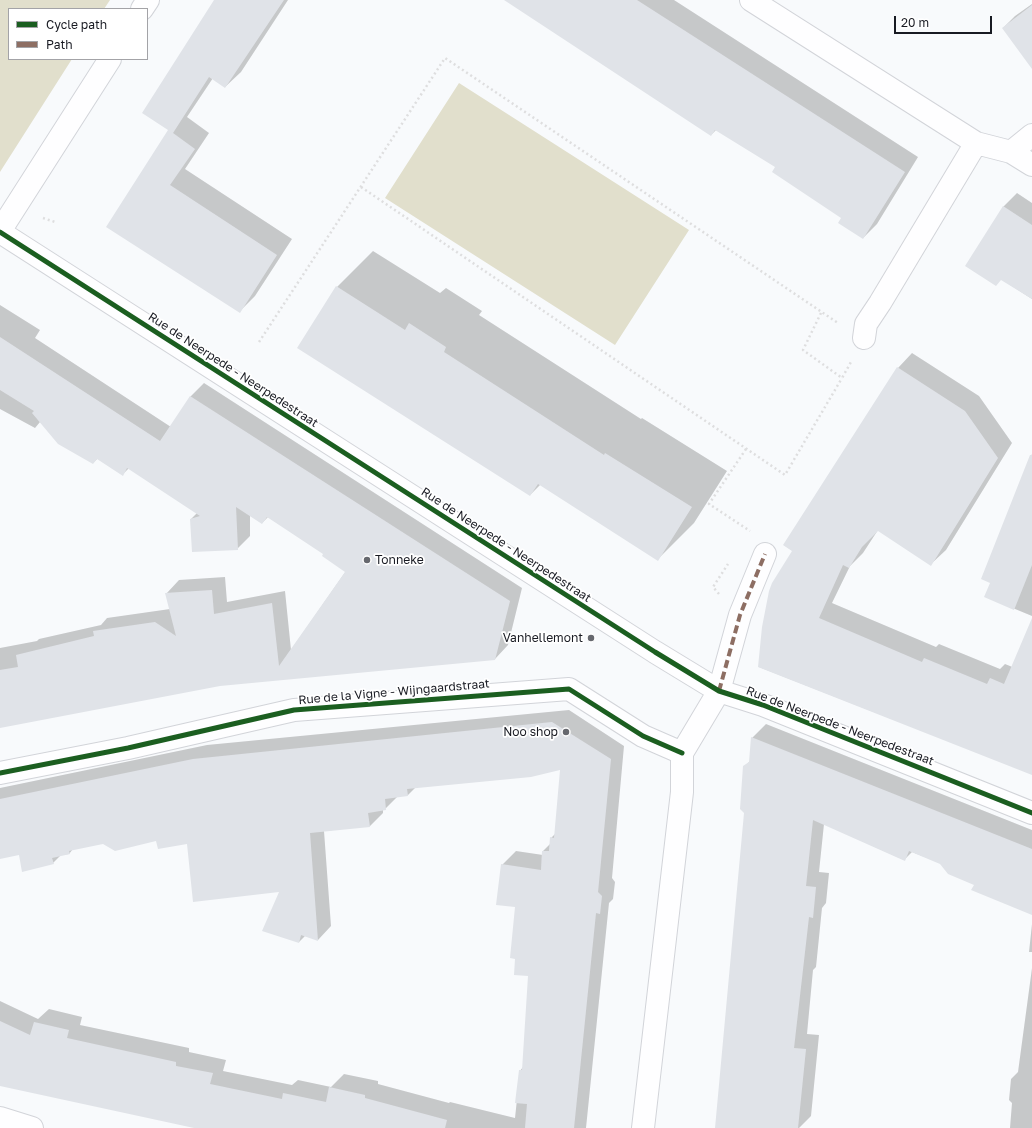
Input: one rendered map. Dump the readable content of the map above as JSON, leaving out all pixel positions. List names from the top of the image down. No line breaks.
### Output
{"streets":{"street":["Rue de Neerpede - Neerpedestraat","Rue de la Vigne - Wijngaardstraat"]},"places":["Tonneke","Vanhellemont","Noo shop"],"legend":["Cycle path","Path"],"scale_bar":"20 m"}
